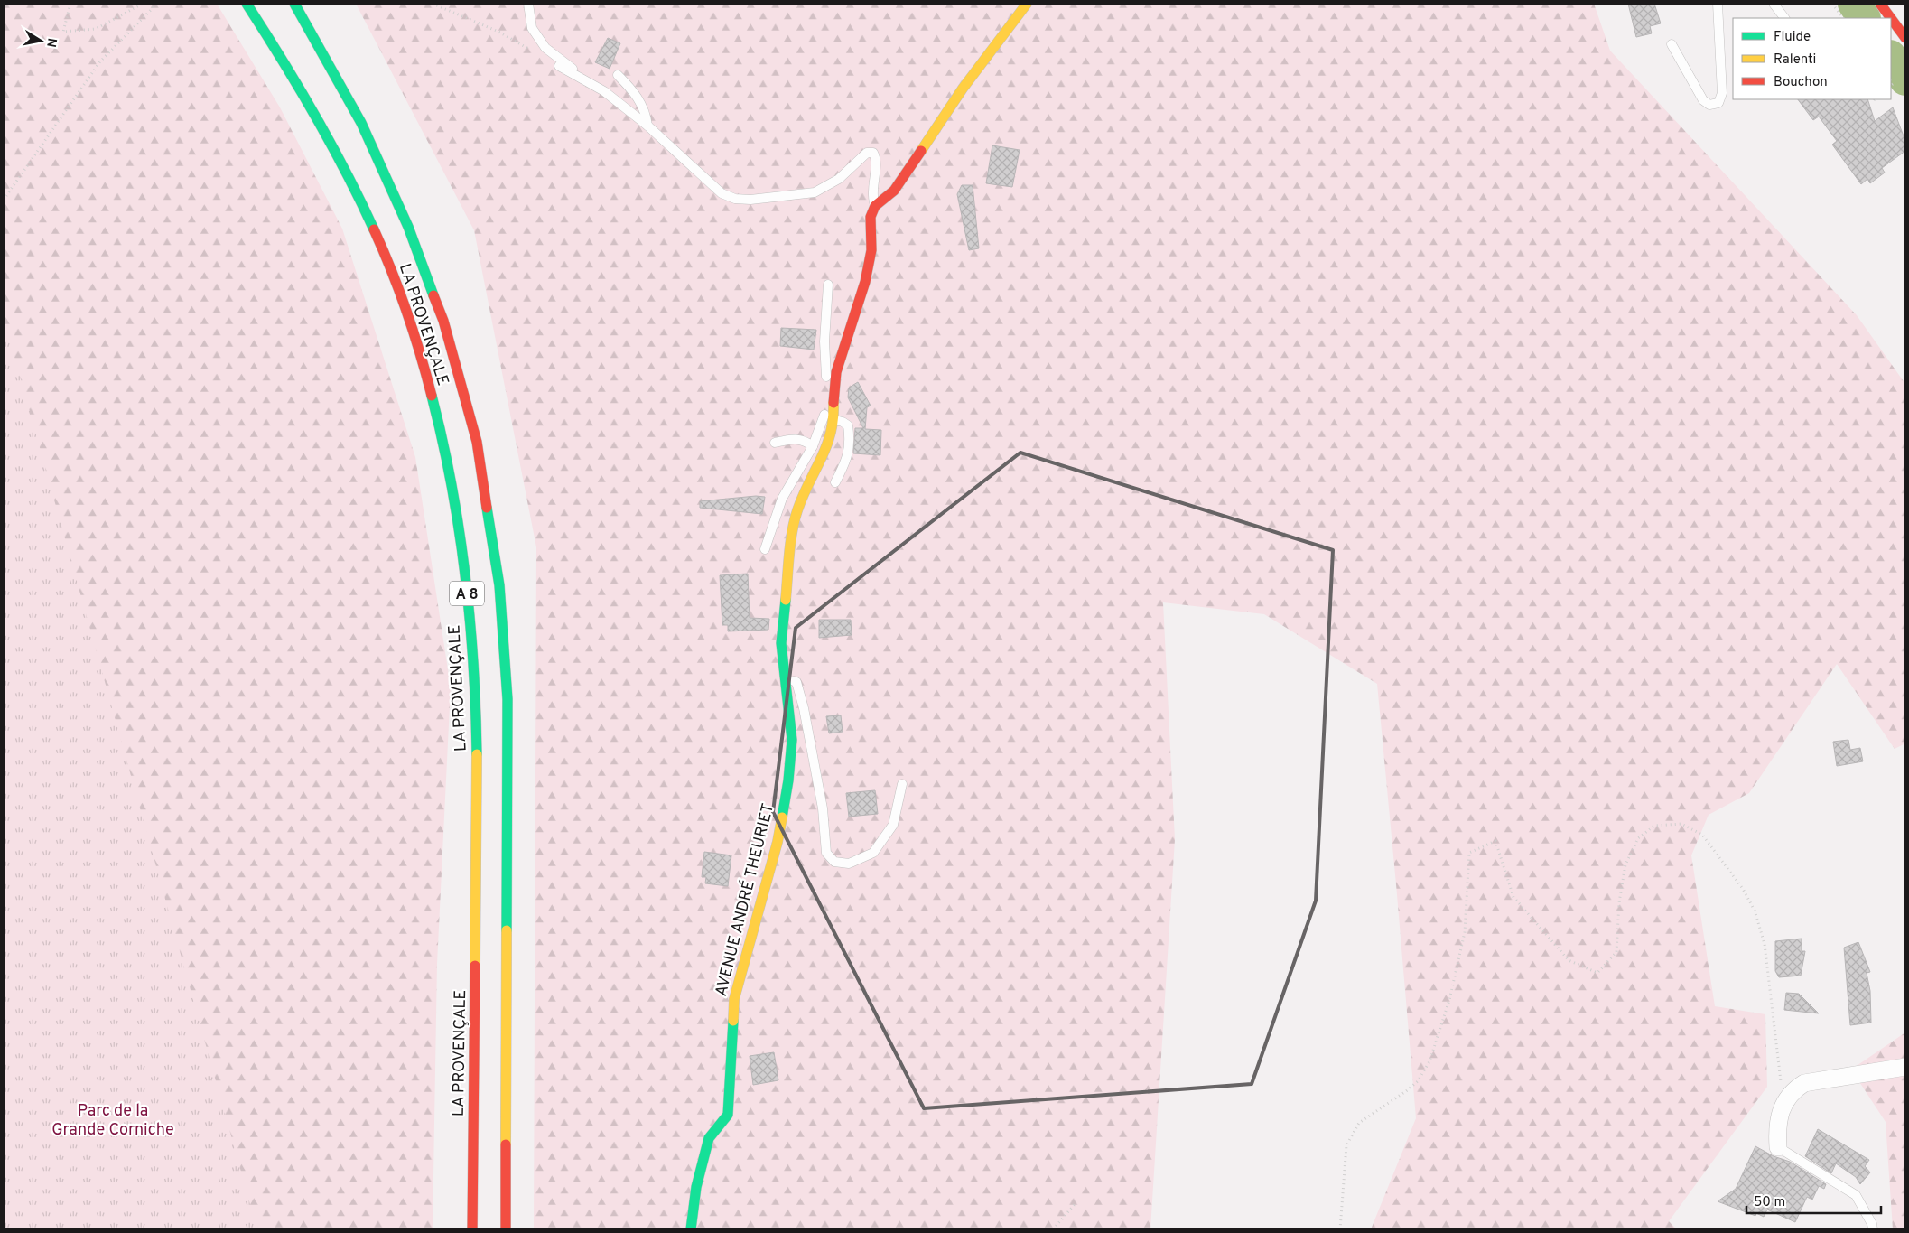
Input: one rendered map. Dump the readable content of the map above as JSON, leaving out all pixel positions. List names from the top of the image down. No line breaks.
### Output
{"streets":{"main road":["LA PROVENÇALE","A 8","AVENUE ANDRÉ THEURIET"]},"parks":["Parc de la Grande Corniche"],"legend":["Fluide","Ralenti","Bouchon"],"scale_bar":"50 m","north":"right"}
